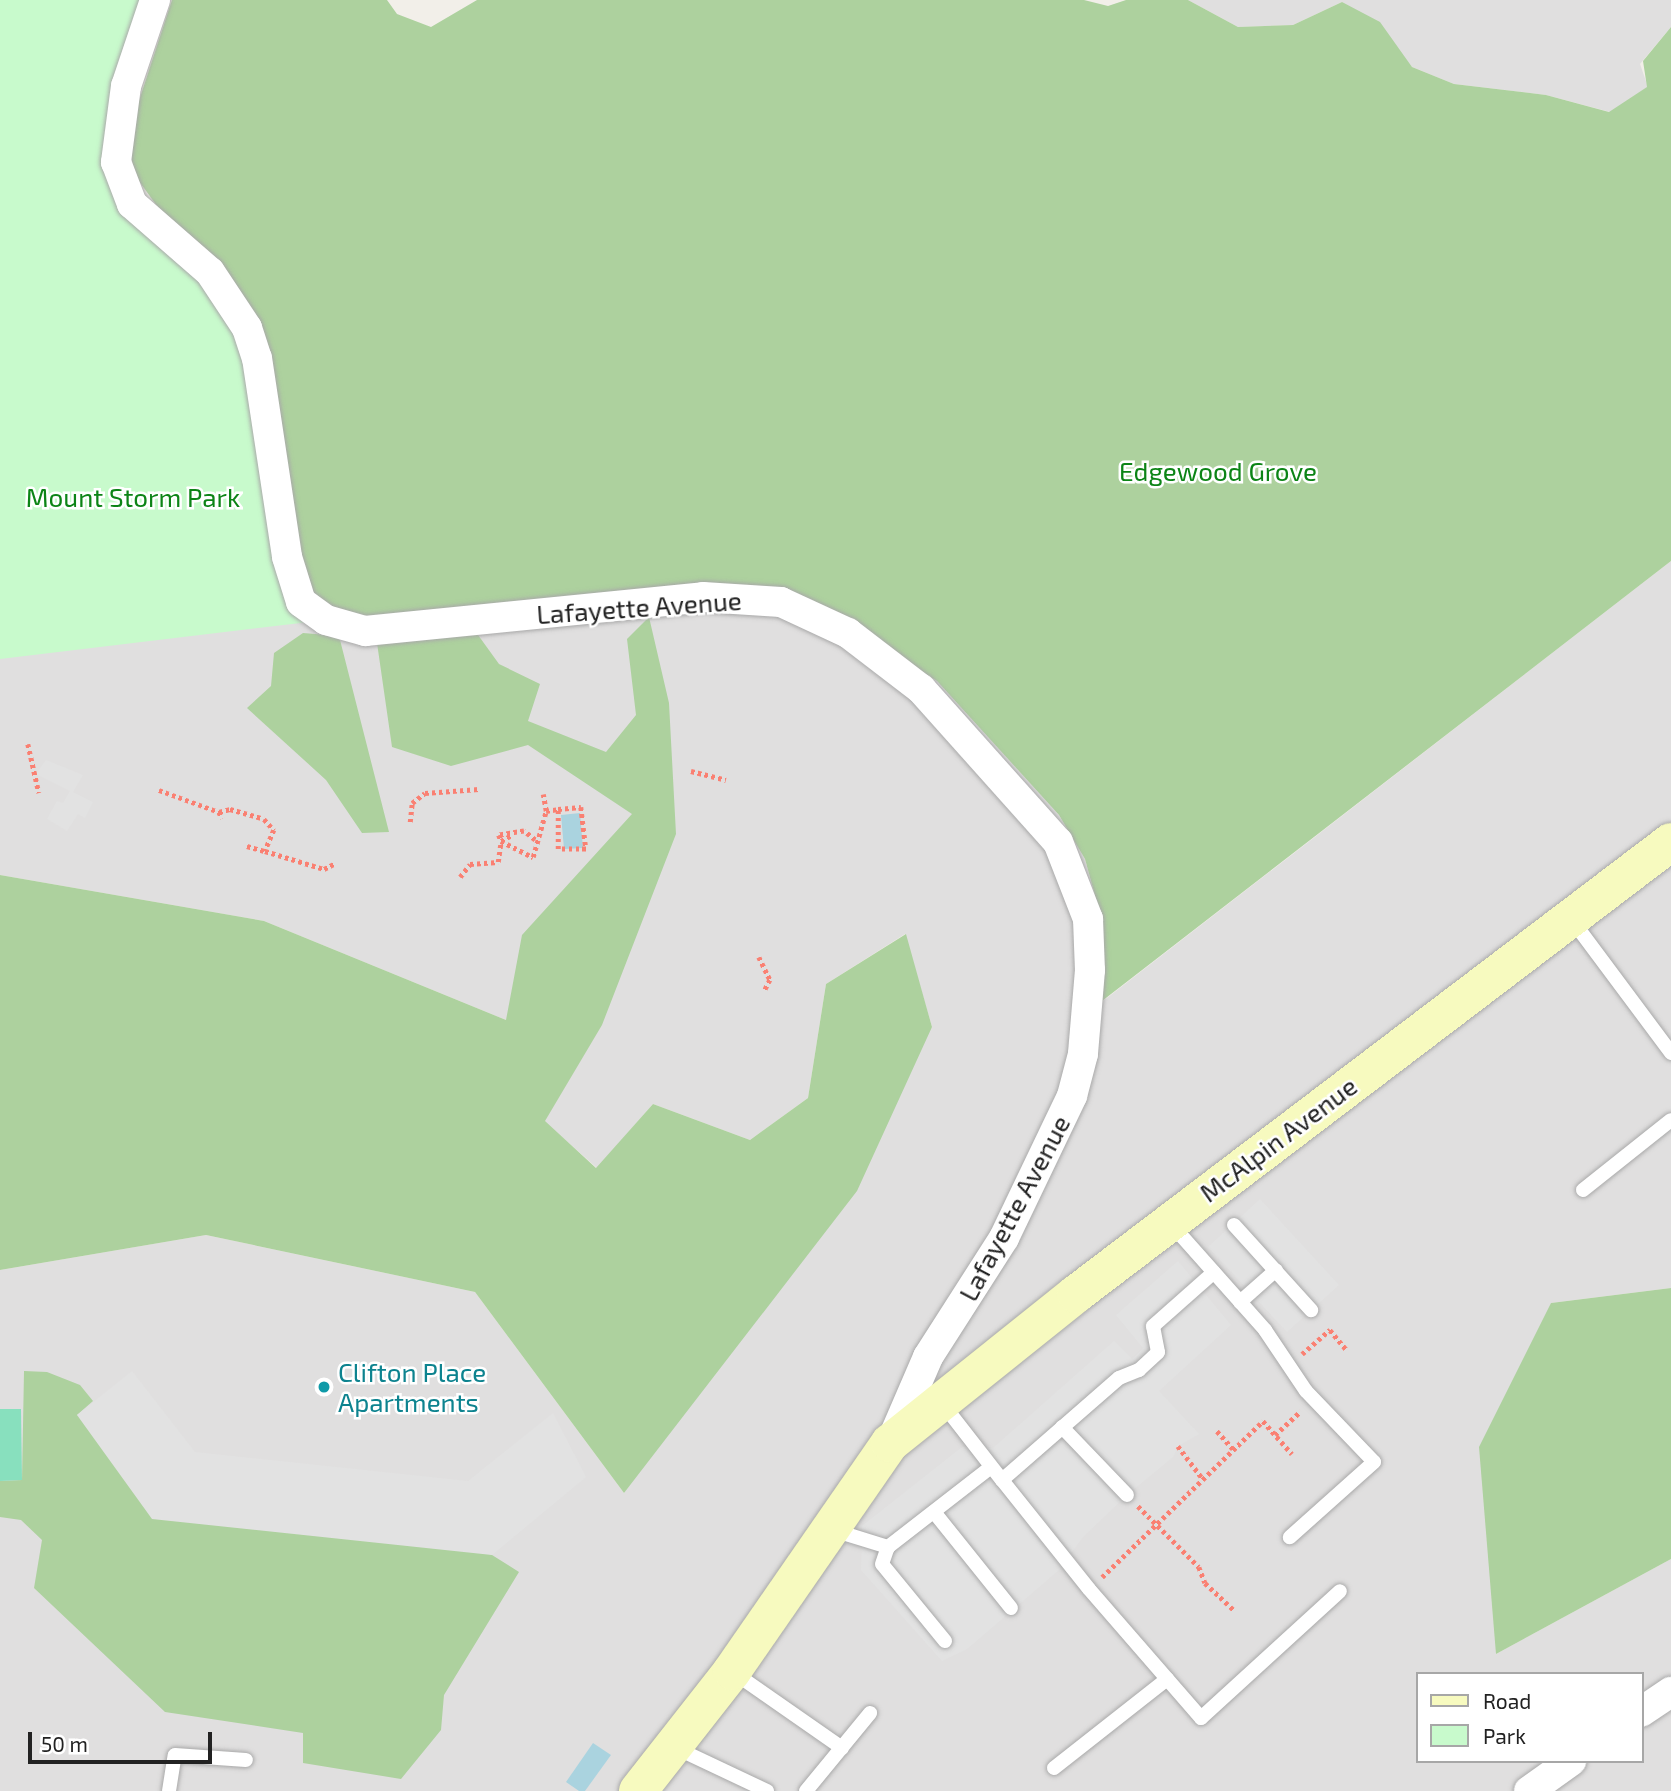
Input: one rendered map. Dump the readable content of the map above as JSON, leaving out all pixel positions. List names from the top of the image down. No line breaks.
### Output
{"streets":{"street":["Lafayette Avenue","McAlpin Avenue"]},"crossings":[["Lafayette Avenue","McAlpin Avenue"]],"parks":["Edgewood Grove","Mount Storm Park"],"places":["Clifton Place Apartments"],"legend":["Road","Park"],"scale_bar":"50 m"}
